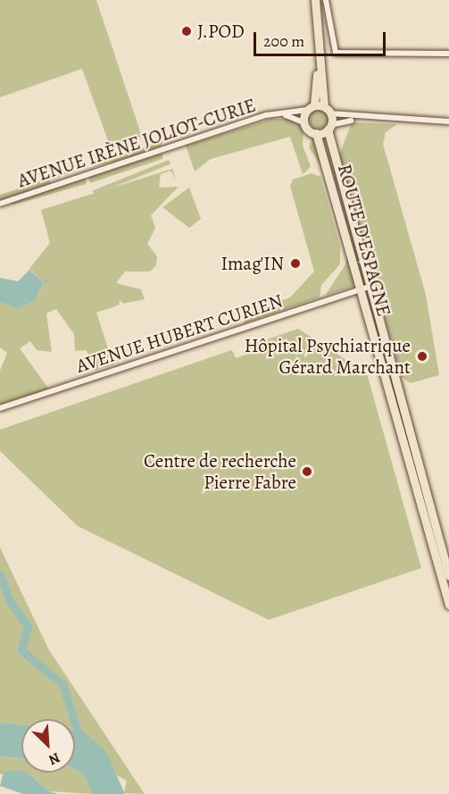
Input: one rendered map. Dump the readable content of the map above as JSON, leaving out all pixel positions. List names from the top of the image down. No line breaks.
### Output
{"streets":{"main road":["ROUTE D'ESPAGNE"],"street":["AVENUE IRÈNE JOLIOT-CURIE","AVENUE HUBERT CURIEN"]},"crossings":[["AVENUE IRÈNE JOLIOT-CURIE","ROUTE D'ESPAGNE"],["ROUTE D'ESPAGNE","AVENUE HUBERT CURIEN"]],"places":["J.POD","Imag'IN","Hôpital Psychiatrique Gérard Marchant","Centre de recherche Pierre Fabre"],"scale_bar":"200 m","north":"bottom right"}
